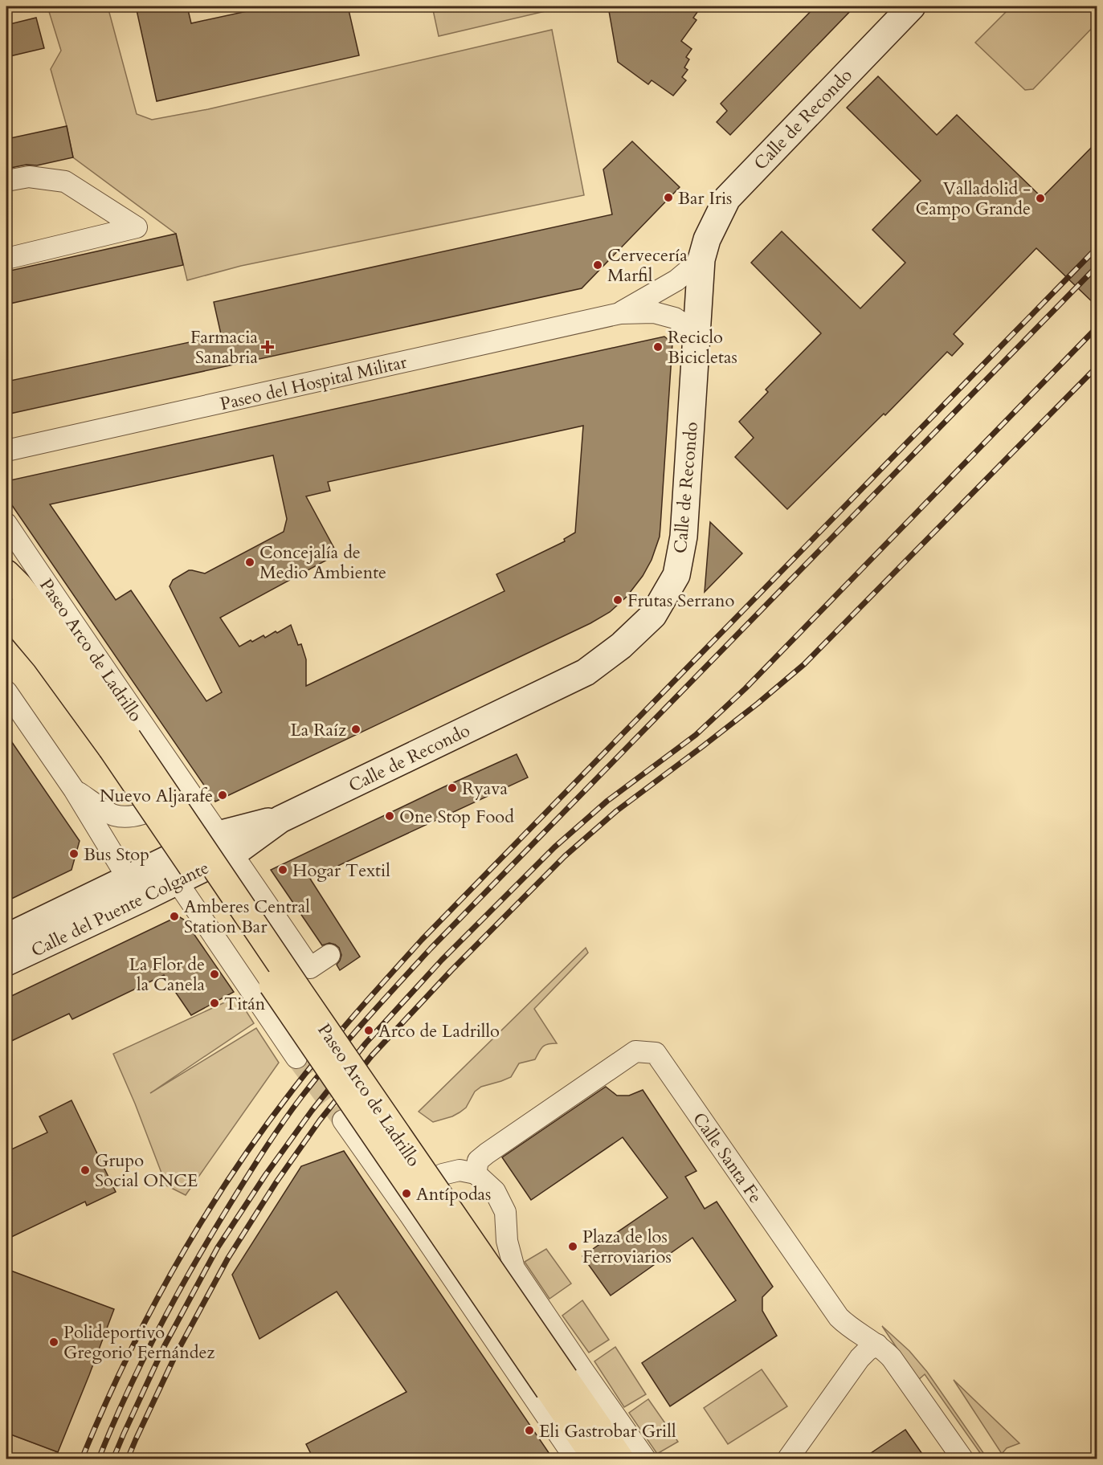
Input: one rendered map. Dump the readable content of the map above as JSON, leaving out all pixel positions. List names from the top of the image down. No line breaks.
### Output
{"streets":{"main road":["Paseo Arco de Ladrillo"],"street":["Calle de Recondo","Paseo del Hospital Militar","Calle del Puente Colgante","Calle Santa Fe"]},"crossings":[["Calle de Recondo","Paseo del Hospital Militar"],["Calle de Recondo","Paseo Arco de Ladrillo"],["Calle de Recondo","Calle del Puente Colgante"],["Paseo Arco de Ladrillo","Calle del Puente Colgante"]],"places":{"other":["Bar Iris","Valladolid - Campo Grande","Cervecería Marfil","Reciclo Bicicletas","Concejalía de Medio Ambiente","Frutas Serrano","La Raíz","Ryava","Nuevo Aljarafe","One Stop Food","Bus Stop","Hogar Textil","Amberes Central Station Bar","La Flor de la Canela","Titán","Arco de Ladrillo","Grupo Social ONCE","Antípodas","Plaza de los Ferroviarios","Polideportivo Gregorio Fernández","Eli Gastrobar Grill"],"health":["Farmacia Sanabria"]}}
